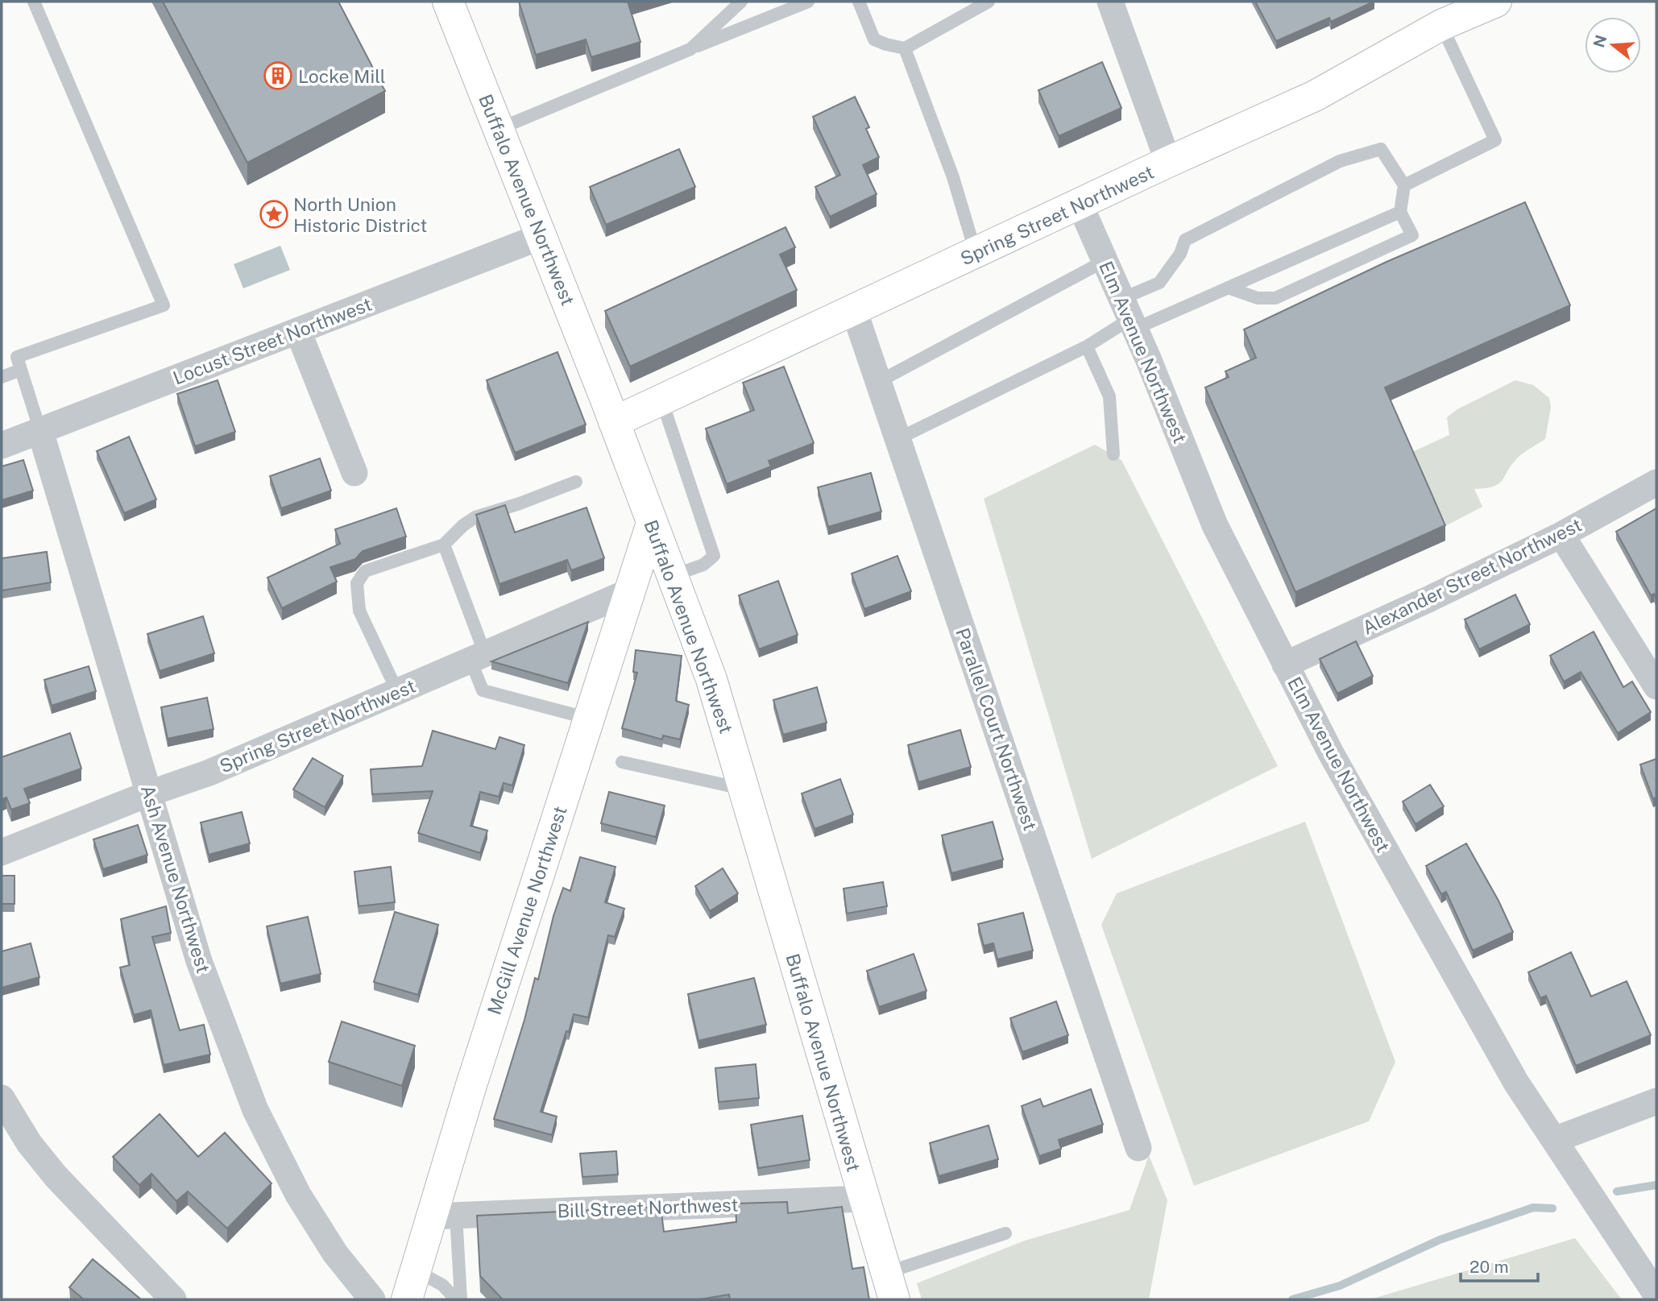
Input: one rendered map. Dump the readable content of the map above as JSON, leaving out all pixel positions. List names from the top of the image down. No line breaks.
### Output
{"streets":{"street":["Buffalo Avenue Northwest","Spring Street Northwest","Locust Street Northwest","Elm Avenue Northwest","Alexander Street Northwest","Parallel Court Northwest","Ash Avenue Northwest","McGill Avenue Northwest","Bill Street Northwest"]},"crossings":[["Buffalo Avenue Northwest","Spring Street Northwest"],["Buffalo Avenue Northwest","Locust Street Northwest"],["Buffalo Avenue Northwest","McGill Avenue Northwest"],["Buffalo Avenue Northwest","Bill Street Northwest"],["Spring Street Northwest","Elm Avenue Northwest"],["Spring Street Northwest","Parallel Court Northwest"],["Spring Street Northwest","Ash Avenue Northwest"],["Spring Street Northwest","McGill Avenue Northwest"],["Locust Street Northwest","Ash Avenue Northwest"],["Elm Avenue Northwest","Alexander Street Northwest"],["McGill Avenue Northwest","Bill Street Northwest"]],"places":{"building":["Locke Mill"],"place":["North Union Historic District"]},"scale_bar":"20 m","north":"left"}
